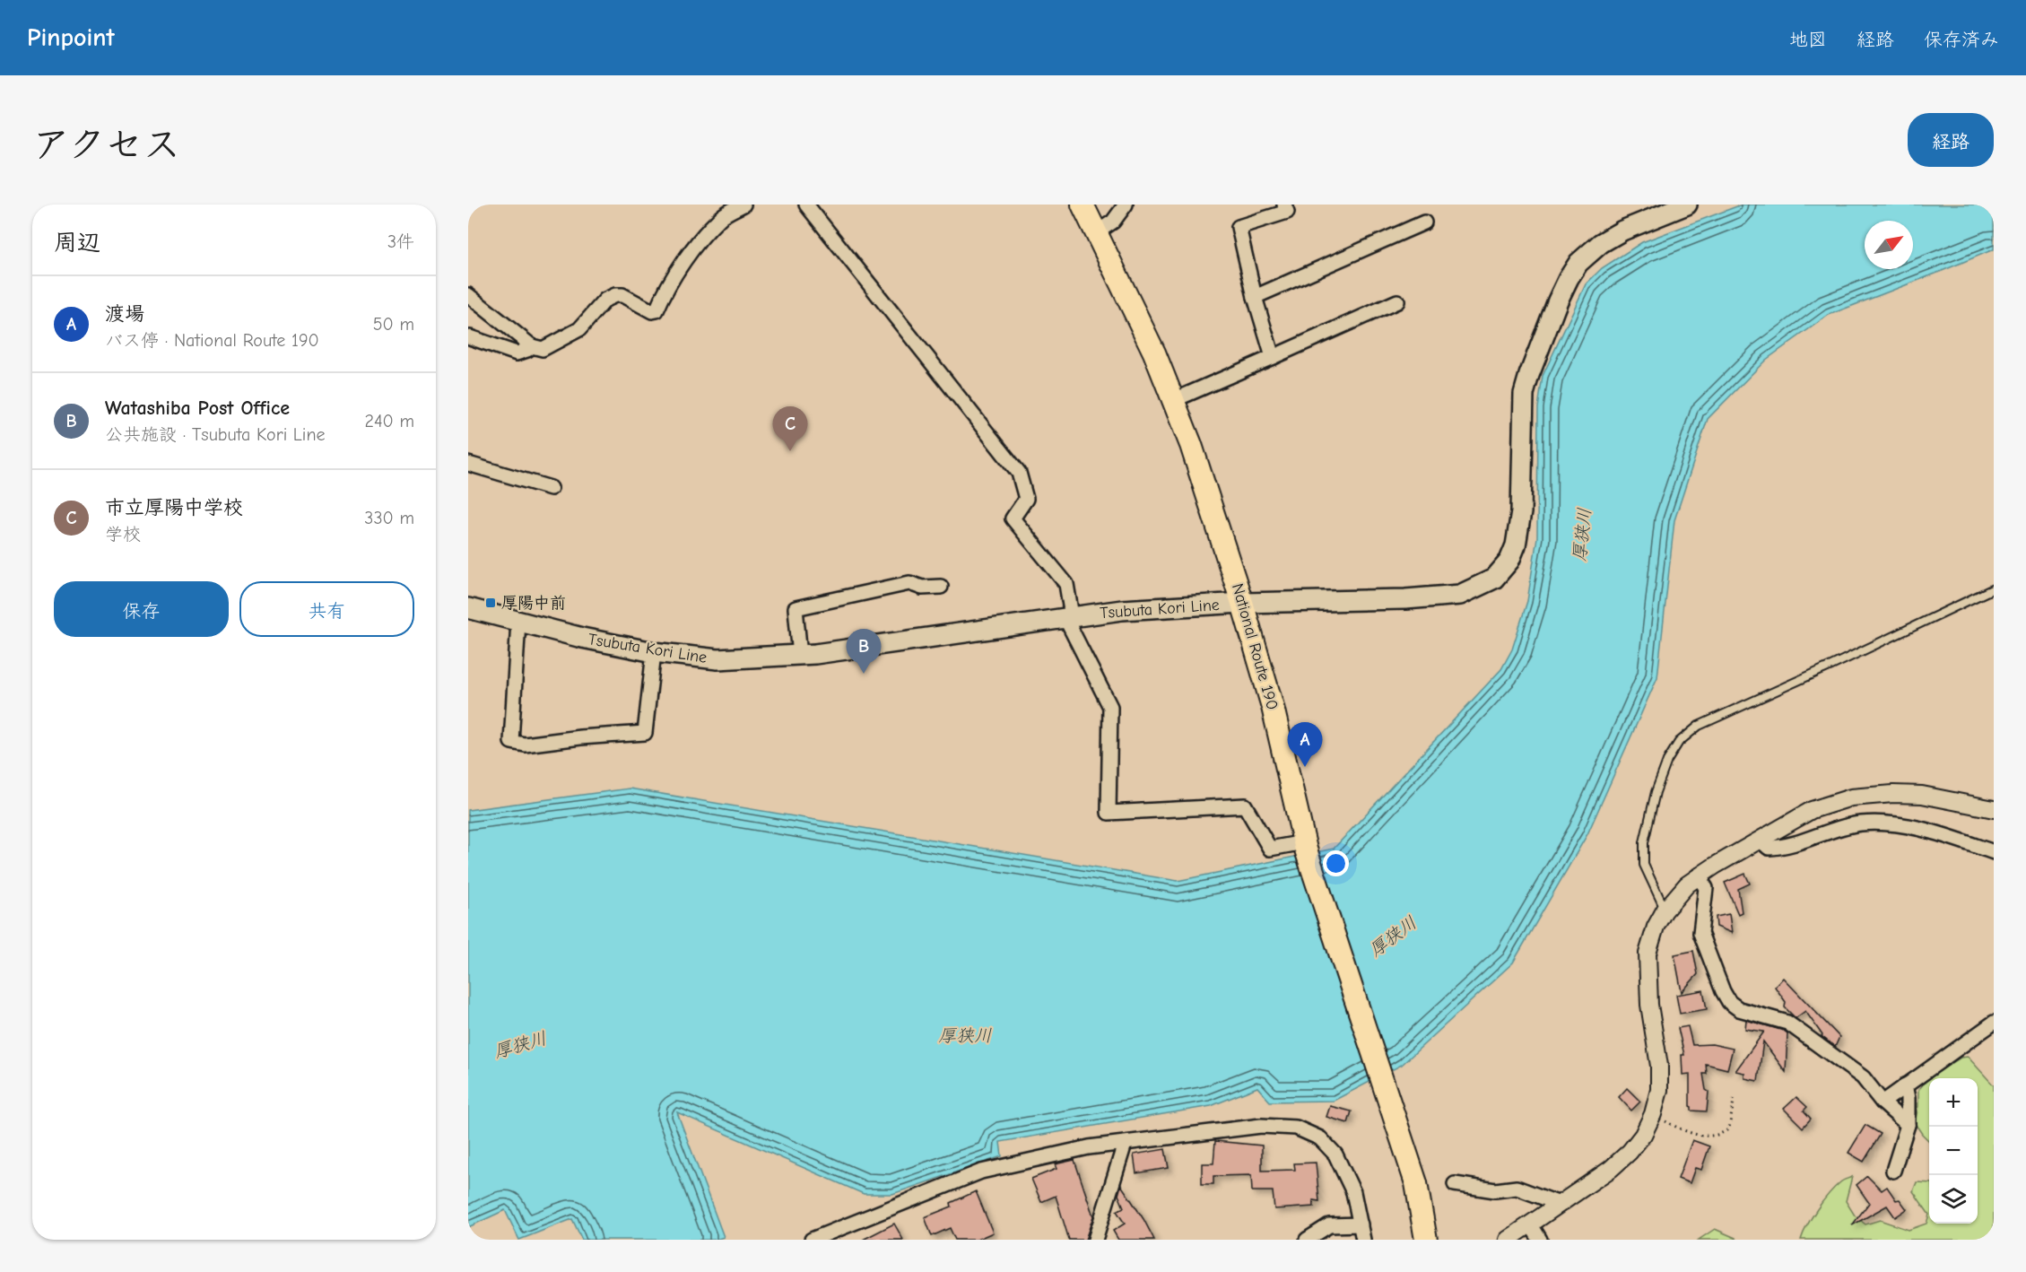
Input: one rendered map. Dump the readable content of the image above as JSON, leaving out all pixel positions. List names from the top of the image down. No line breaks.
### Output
{"streets":{"highway":["National Route 190"],"main road":["Tsubuta Kori Line"]},"crossings":[["Tsubuta Kori Line","National Route 190"]],"water":["厚狭川"],"places":{"transit":["厚陽中前"]},"north":"top right","page":{"header":"Pinpoint","nav":["地図","経路","保存済み"],"title":"アクセス","buttons":["経路",["保存","共有"]],"heading":["周辺","3件"],"list":[{"mark":"A","name":"渡場","note":"バス停 · National Route 190","value":"50 m"},{"mark":"B","name":"Watashiba Post Office","note":"公共施設 · Tsubuta Kori Line","value":"240 m"},{"mark":"C","name":"市立厚陽中学校","note":"学校","value":"330 m"}],"pins":["C","B","A"],"map_buttons":["+","−"]}}
